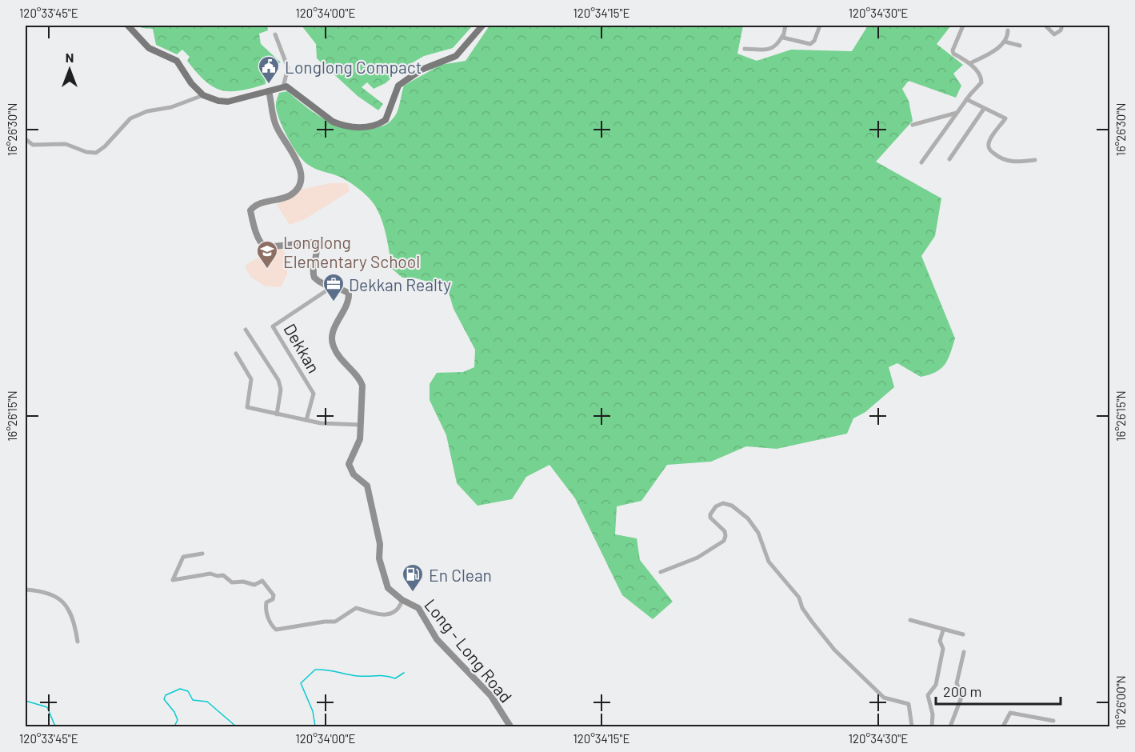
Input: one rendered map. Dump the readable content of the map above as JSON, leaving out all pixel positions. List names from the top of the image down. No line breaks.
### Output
{"streets":{"main road":["Long - Long Road"],"street":["Dekkan"]},"crossings":[["Dekkan","Long - Long Road"]],"places":{"public building":["Longlong Compact"],"school or university":["Longlong Elementary School"],"office":["Dekkan Realty"],"fuel station":["En Clean"]},"scale_bar":"200 m","north":"top","coordinates":["120°33'45\"E","120°34'00\"E","120°34'15\"E","120°34'30\"E","16°26'30\"N","16°26'15\"N","16°26'00\"N"]}
